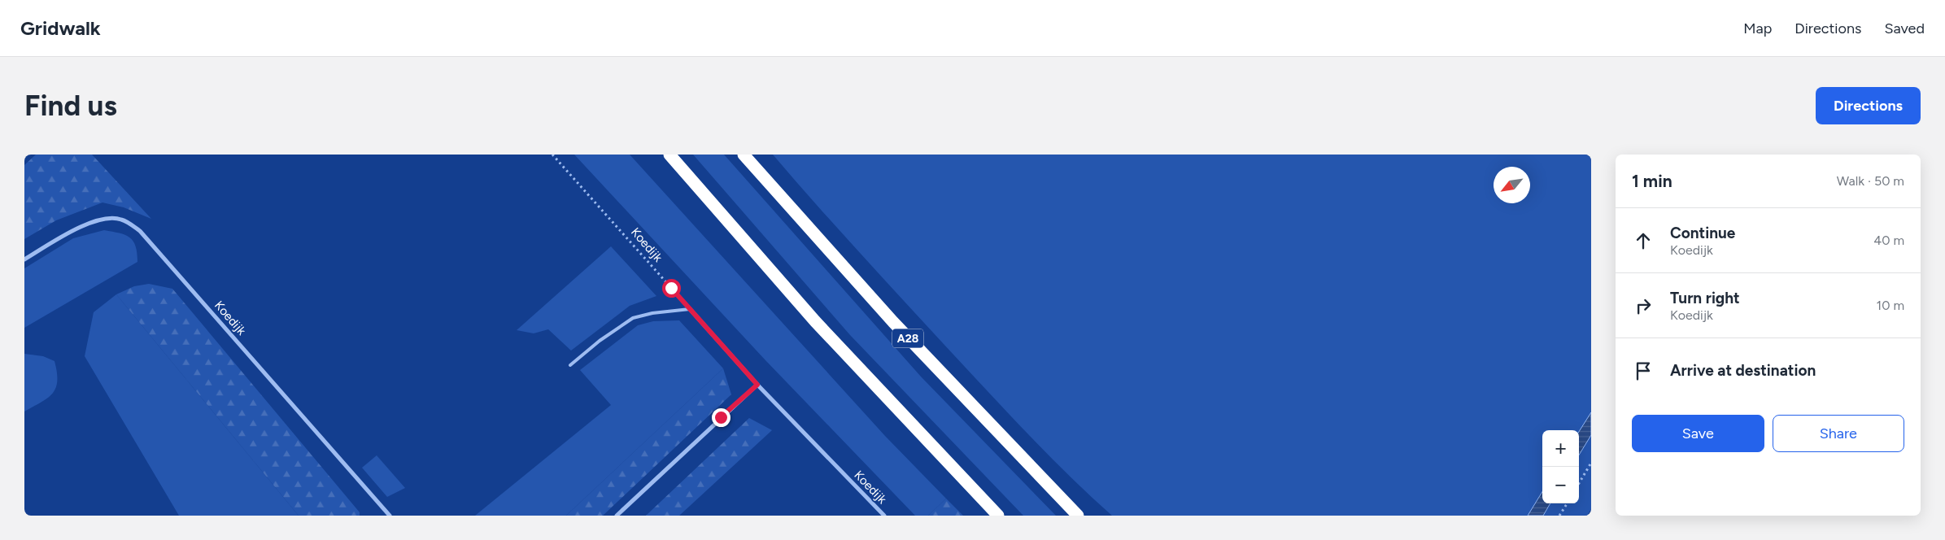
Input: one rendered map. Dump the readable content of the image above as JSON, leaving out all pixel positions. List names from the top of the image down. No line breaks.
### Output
{"streets":{"highway":["A28"],"street":["Koedijk"]},"north":"bottom left","page":{"header":"Gridwalk","nav":["Map","Directions","Saved"],"buttons":["Directions",["Save","Share"]],"title":"Find us","heading":["1 min","Walk · 50 m"],"list":[["Continue","Koedijk","40 m"],["Turn right","Koedijk","10 m"],"Arrive at destination"],"map_buttons":["+","−"]}}
